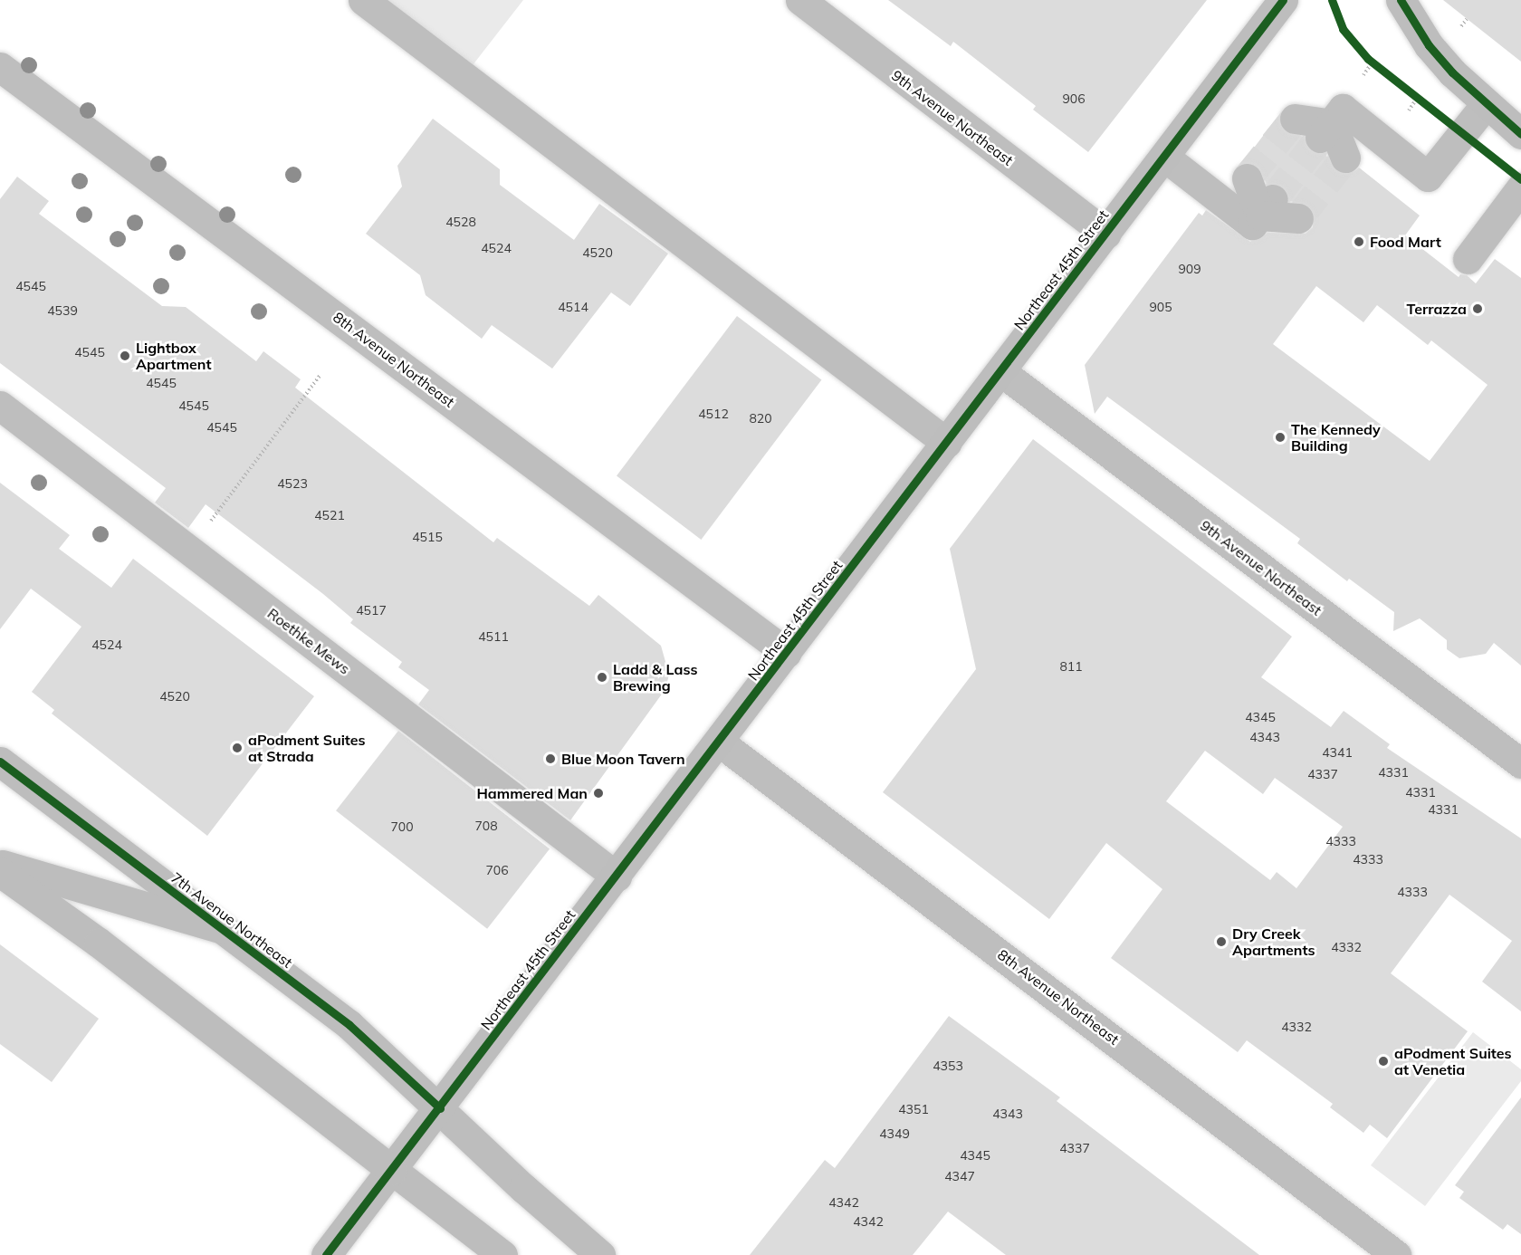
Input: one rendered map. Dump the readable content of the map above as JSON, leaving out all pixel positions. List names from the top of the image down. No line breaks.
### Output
{"streets":{"main road":["Northeast 45th Street","7th Avenue Northeast"],"street":["9th Avenue Northeast","8th Avenue Northeast","Roethke Mews"]},"crossings":[["9th Avenue Northeast","Northeast 45th Street"],["Northeast 45th Street","8th Avenue Northeast"],["Northeast 45th Street","Roethke Mews"],["Northeast 45th Street","7th Avenue Northeast"]],"places":["Food Mart","Terrazza","Lightbox Apartment","The Kennedy Building","Ladd & Lass Brewing","aPodment Suites at Strada","Blue Moon Tavern","Hammered Man","Dry Creek Apartments","aPodment Suites at Venetia"],"house_numbers":["906","4528","4524","4520","909","4545","4514","905","4539","4545","4545","4545","4512","820","4545","4523","4521","4515","4517","4511","4524","811","4520","4345","4343","4341","4331","4337","4331","4331","708","700","4333","4333","706","4333","4332","4332","4353","4351","4343","4349","4337","4345","4347","4342","4342"]}
